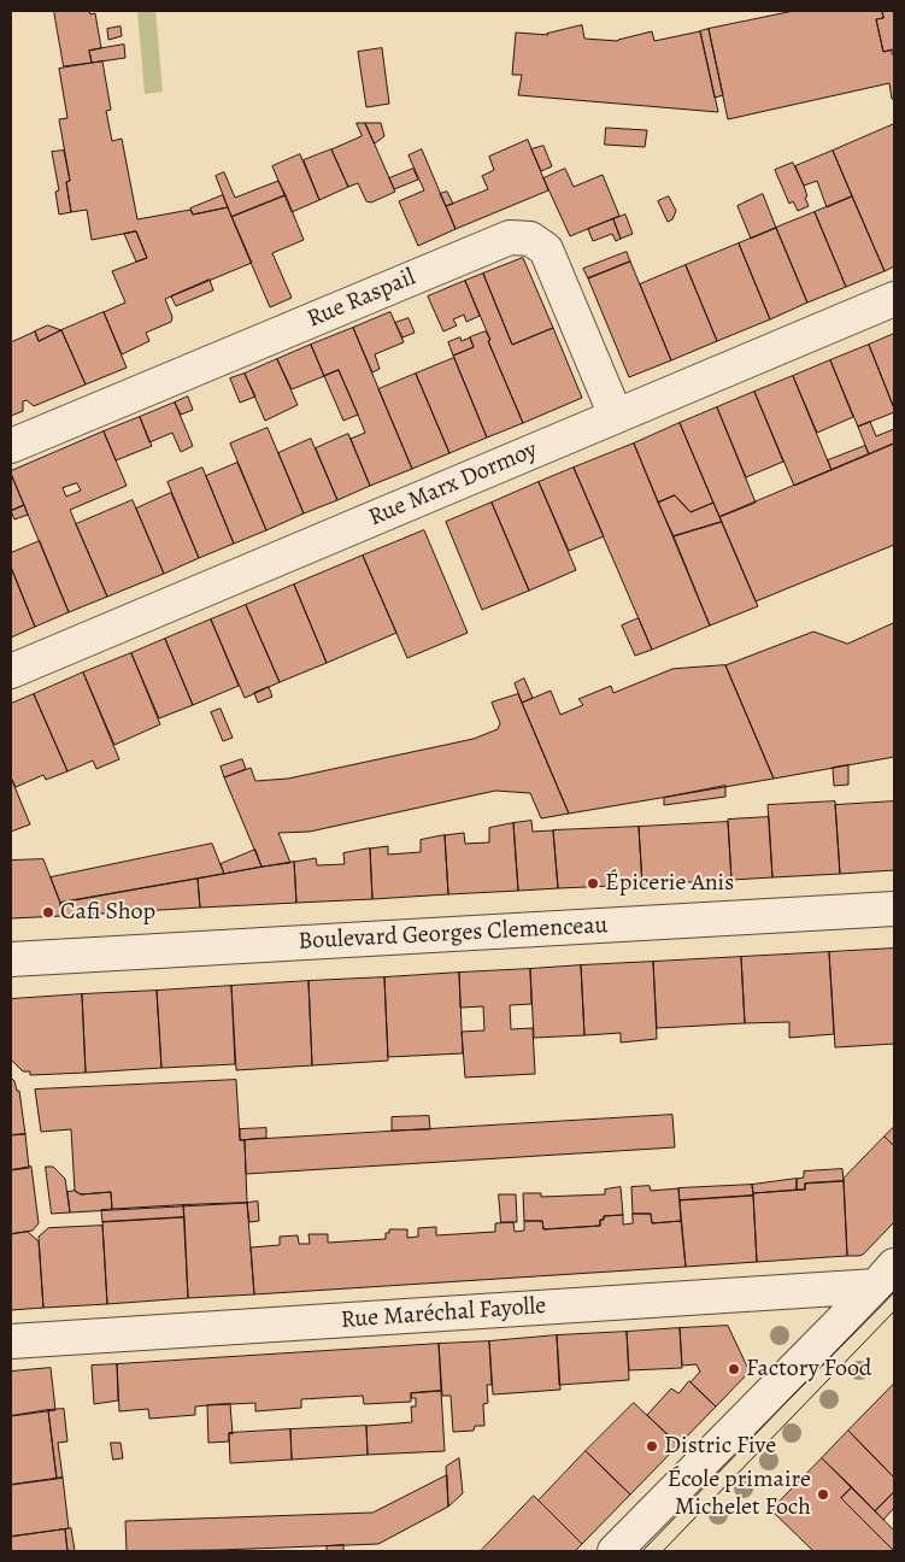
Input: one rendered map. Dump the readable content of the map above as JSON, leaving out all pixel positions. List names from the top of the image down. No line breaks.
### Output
{"streets":{"street":["Rue Raspail","Rue Marx Dormoy","Boulevard Georges Clemenceau","Rue Maréchal Fayolle"]},"crossings":[["Rue Raspail","Rue Marx Dormoy"]],"places":["Épicerie Anis","Cafi Shop","Factory Food","Distric Five","École primaire Michelet Foch"]}
